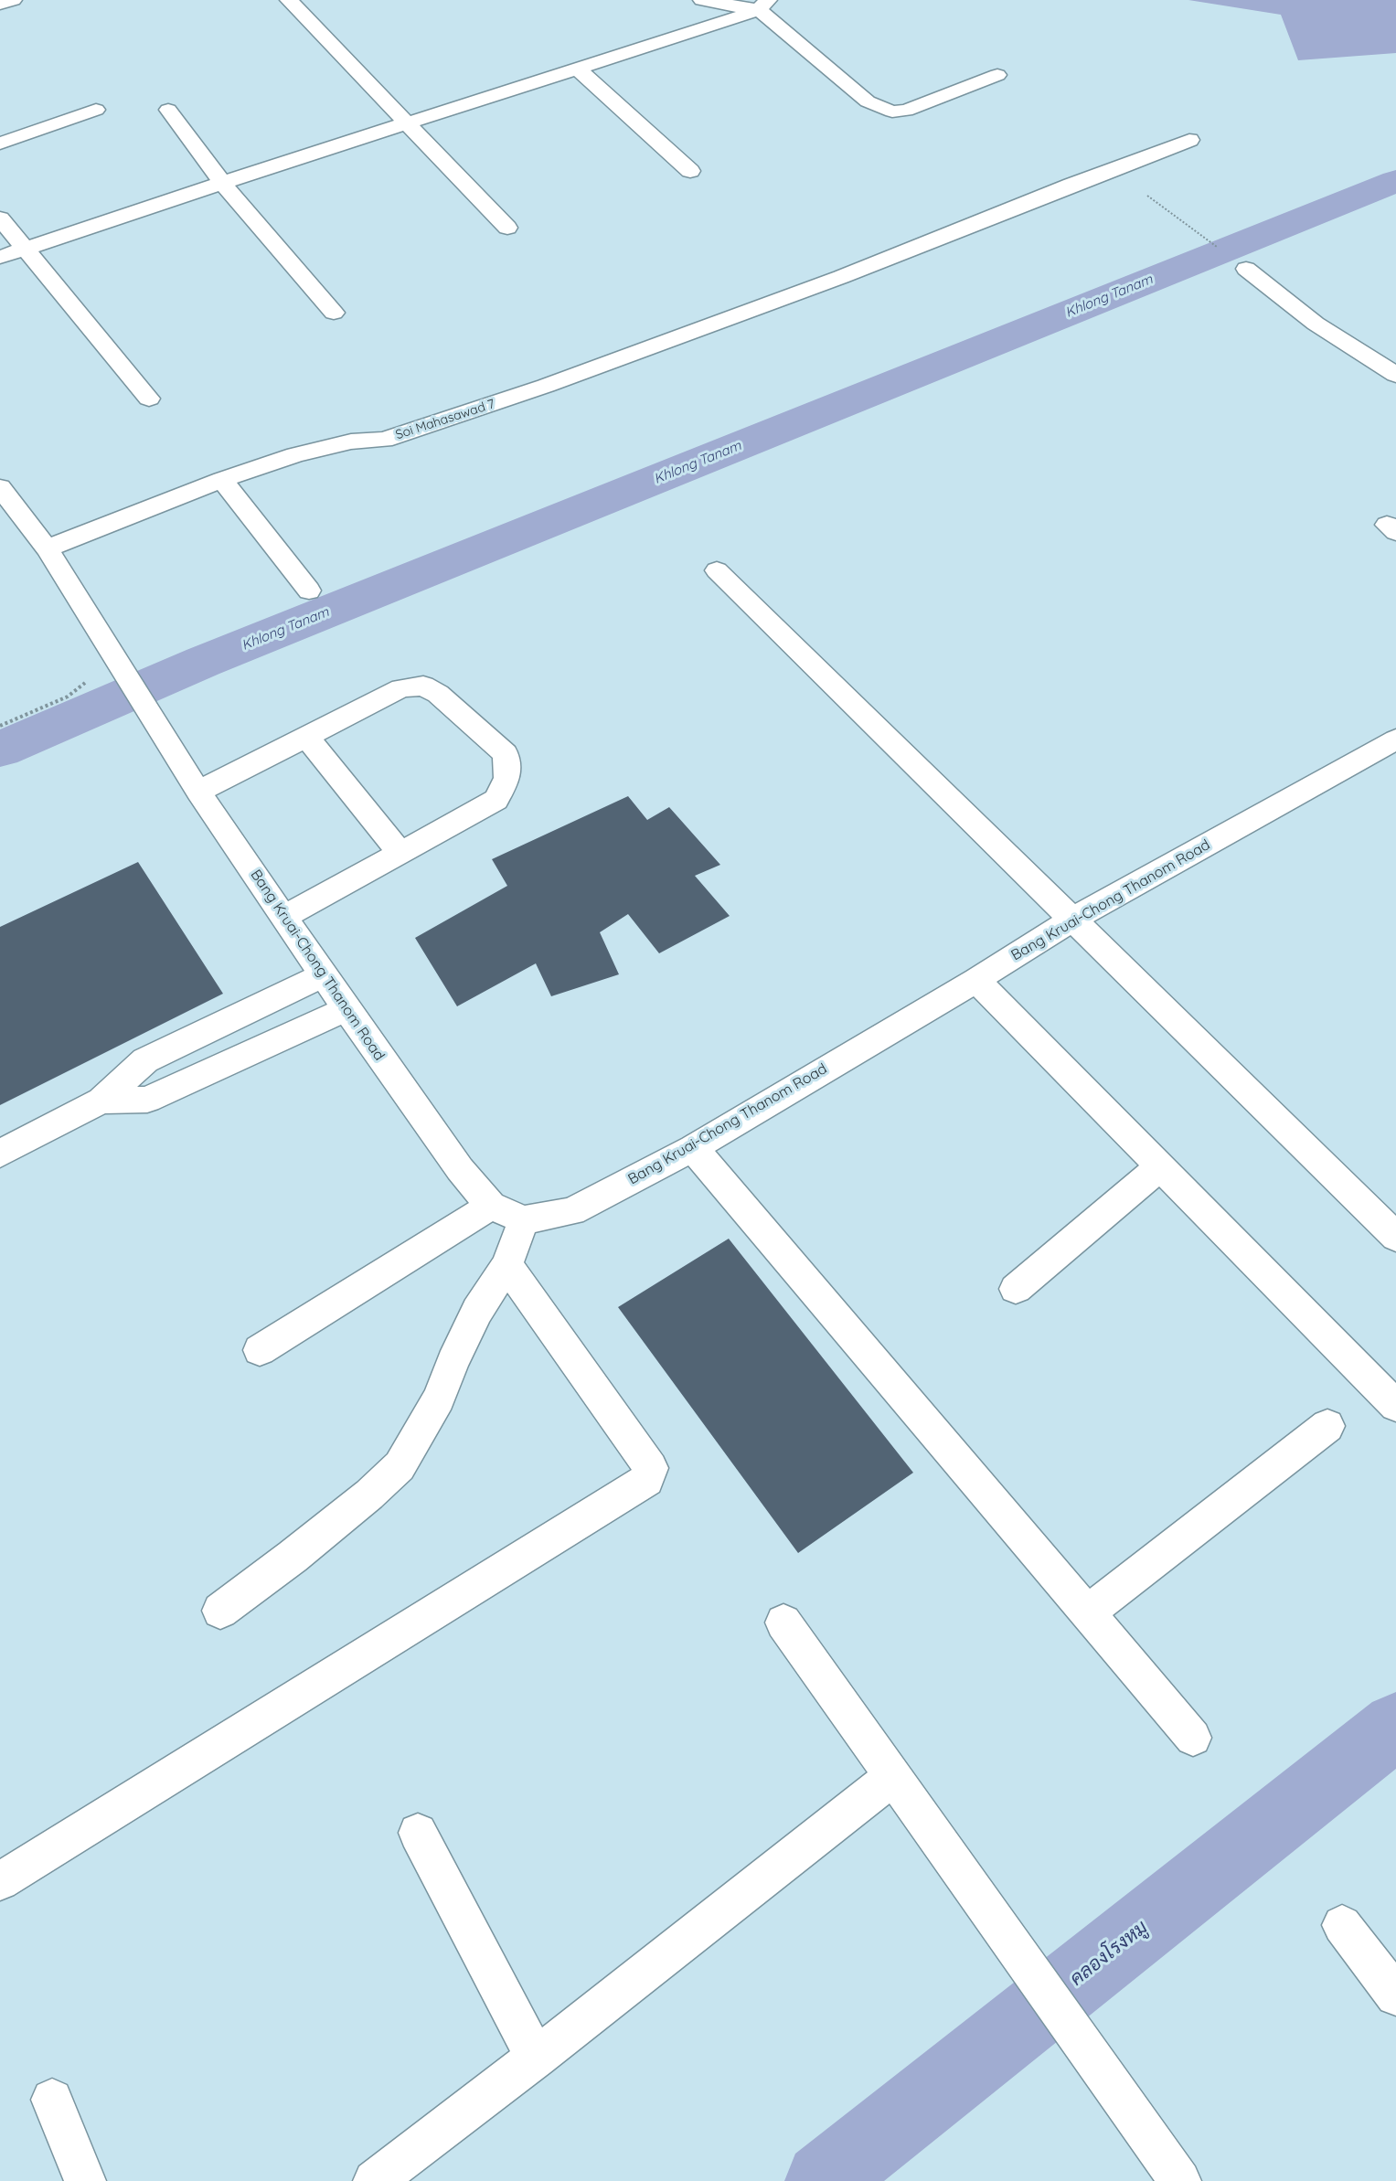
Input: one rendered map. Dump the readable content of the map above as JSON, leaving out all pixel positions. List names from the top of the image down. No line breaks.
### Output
{"streets":{"street":["Soi Mahasawad 7","Bang Kruai-Chong Thanom Road"]},"crossings":[["Soi Mahasawad 7","Bang Kruai-Chong Thanom Road"]],"water":["Khlong Tanam","คลองโรงหมู"]}
